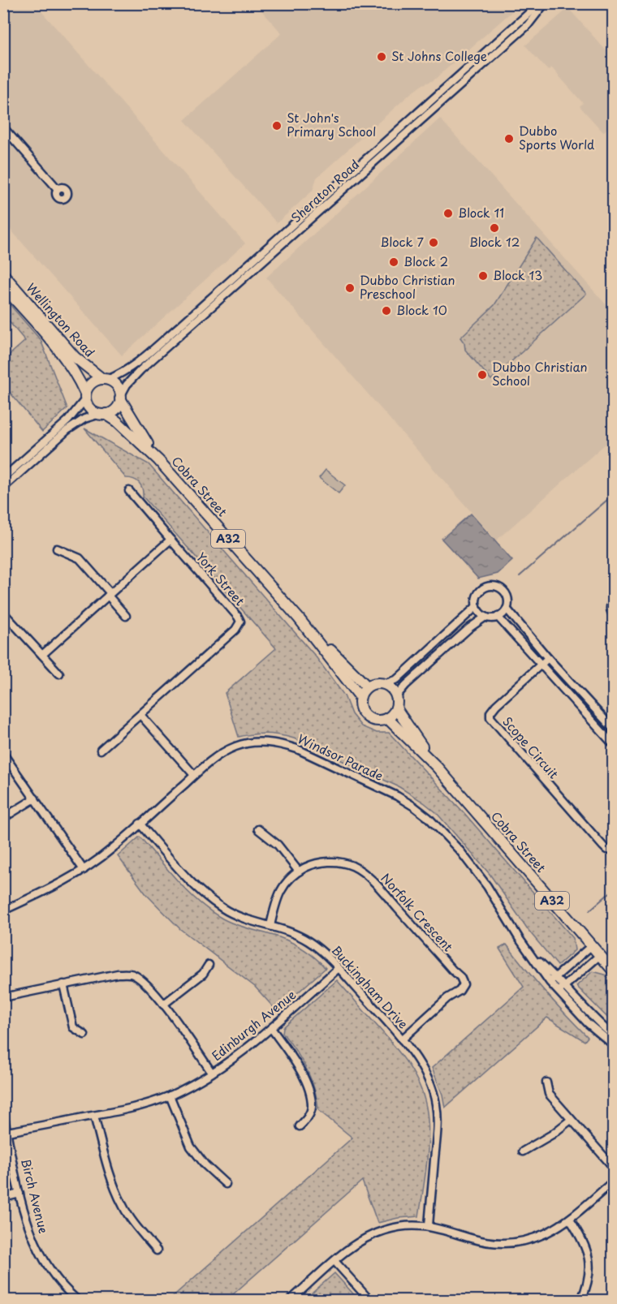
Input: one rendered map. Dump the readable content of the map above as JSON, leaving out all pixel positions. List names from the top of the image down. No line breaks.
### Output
{"streets":{"highway":["Wellington Road","Cobra Street","A32"],"street":["Sheraton Road","York Street","Scope Circuit","Windsor Parade","Norfolk Crescent","Buckingham Drive","Edinburgh Avenue","Birch Avenue"]},"crossings":[["Sheraton Road","Wellington Road"],["Sheraton Road","Cobra Street"],["Sheraton Road","A32"],["Wellington Road","Cobra Street"],["Wellington Road","A32"],["Cobra Street","A32"],["Windsor Parade","Buckingham Drive"],["Norfolk Crescent","Buckingham Drive"],["Buckingham Drive","Edinburgh Avenue"],["Edinburgh Avenue","Birch Avenue"]],"places":["St Johns College","St John's Primary School","Dubbo Sports World","Block 11","Block 12","Block 7","Block 2","Block 13","Dubbo Christian Preschool","Block 10","Dubbo Christian School"]}
